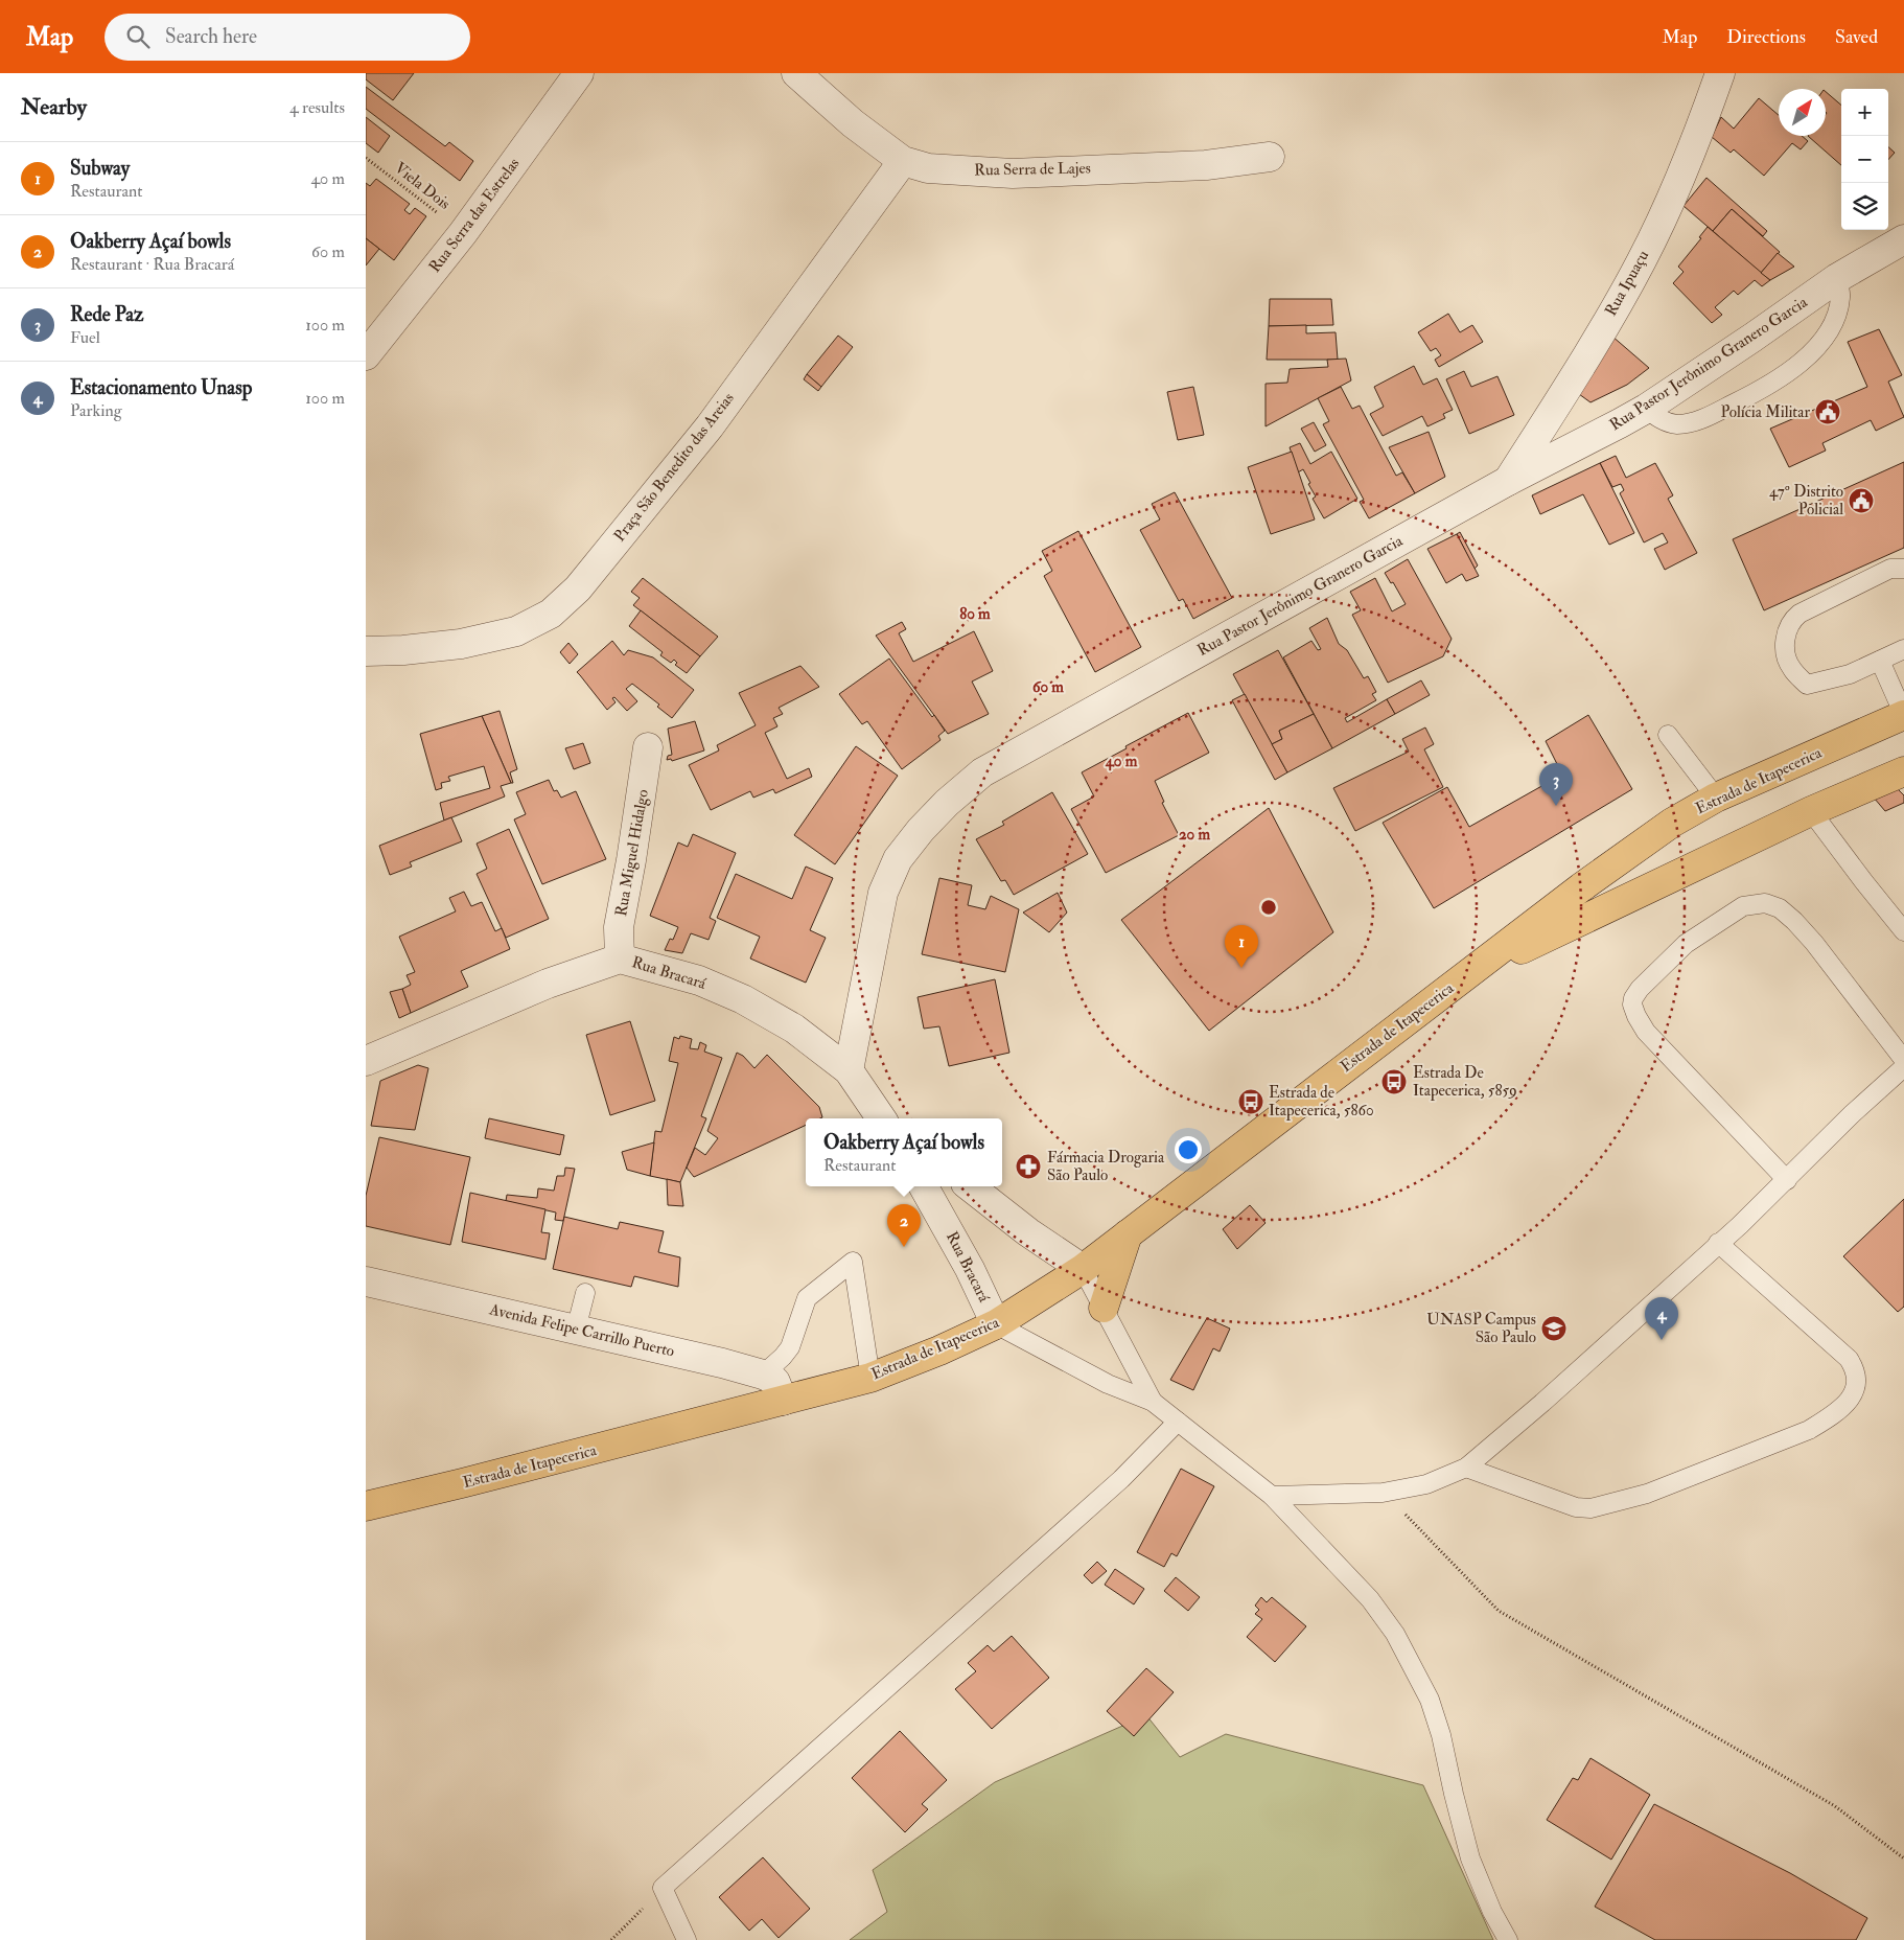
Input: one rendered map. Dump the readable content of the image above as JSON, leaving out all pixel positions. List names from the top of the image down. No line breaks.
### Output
{"streets":{"main road":["Estrada de Itapecerica"],"street":["Rua Serra de Lajes","Rua Serra das Estrelas","Rua Ipuaçu","Rua Pastor Jerônimo Granero Garcia","Praça São Benedito das Areias","Rua Miguel Hidalgo","Rua Bracará","Avenida Felipe Carrillo Puerto"],"path":["Viela Dois"]},"crossings":[["Rua Serra de Lajes","Praça São Benedito das Areias"],["Viela Dois","Rua Serra das Estrelas"],["Rua Ipuaçu","Rua Pastor Jerônimo Granero Garcia"],["Rua Pastor Jerônimo Granero Garcia","Rua Bracará"],["Estrada de Itapecerica","Rua Bracará"],["Rua Miguel Hidalgo","Rua Bracará"]],"places":{"public building":["Polícia Militar","47º Distrito Policial"],"bus stop":["Estrada De Itapecerica, 5859","Estrada de Itapecerica, 5860"],"pharmacy":["Fármacia Drogaria São Paulo"],"school or university":["UNASP Campus São Paulo"]},"north":"top right","page":{"header":"Map","search":"Search here","nav":["Map","Directions","Saved"],"heading":["Nearby","4 results"],"map_buttons":["+","−"],"list":[{"mark":"1","name":"Subway","note":"Restaurant","value":"40 m"},{"mark":"2","name":"Oakberry Açaí bowls","note":"Restaurant · Rua Bracará","value":"60 m"},{"mark":"3","name":"Rede Paz","note":"Fuel","value":"100 m"},{"mark":"4","name":"Estacionamento Unasp","note":"Parking","value":"100 m"}],"pins":["3","1","2","4"],"popup":["Oakberry Açaí bowls","Restaurant"]},"rings":["80 m","60 m","40 m","20 m"]}
